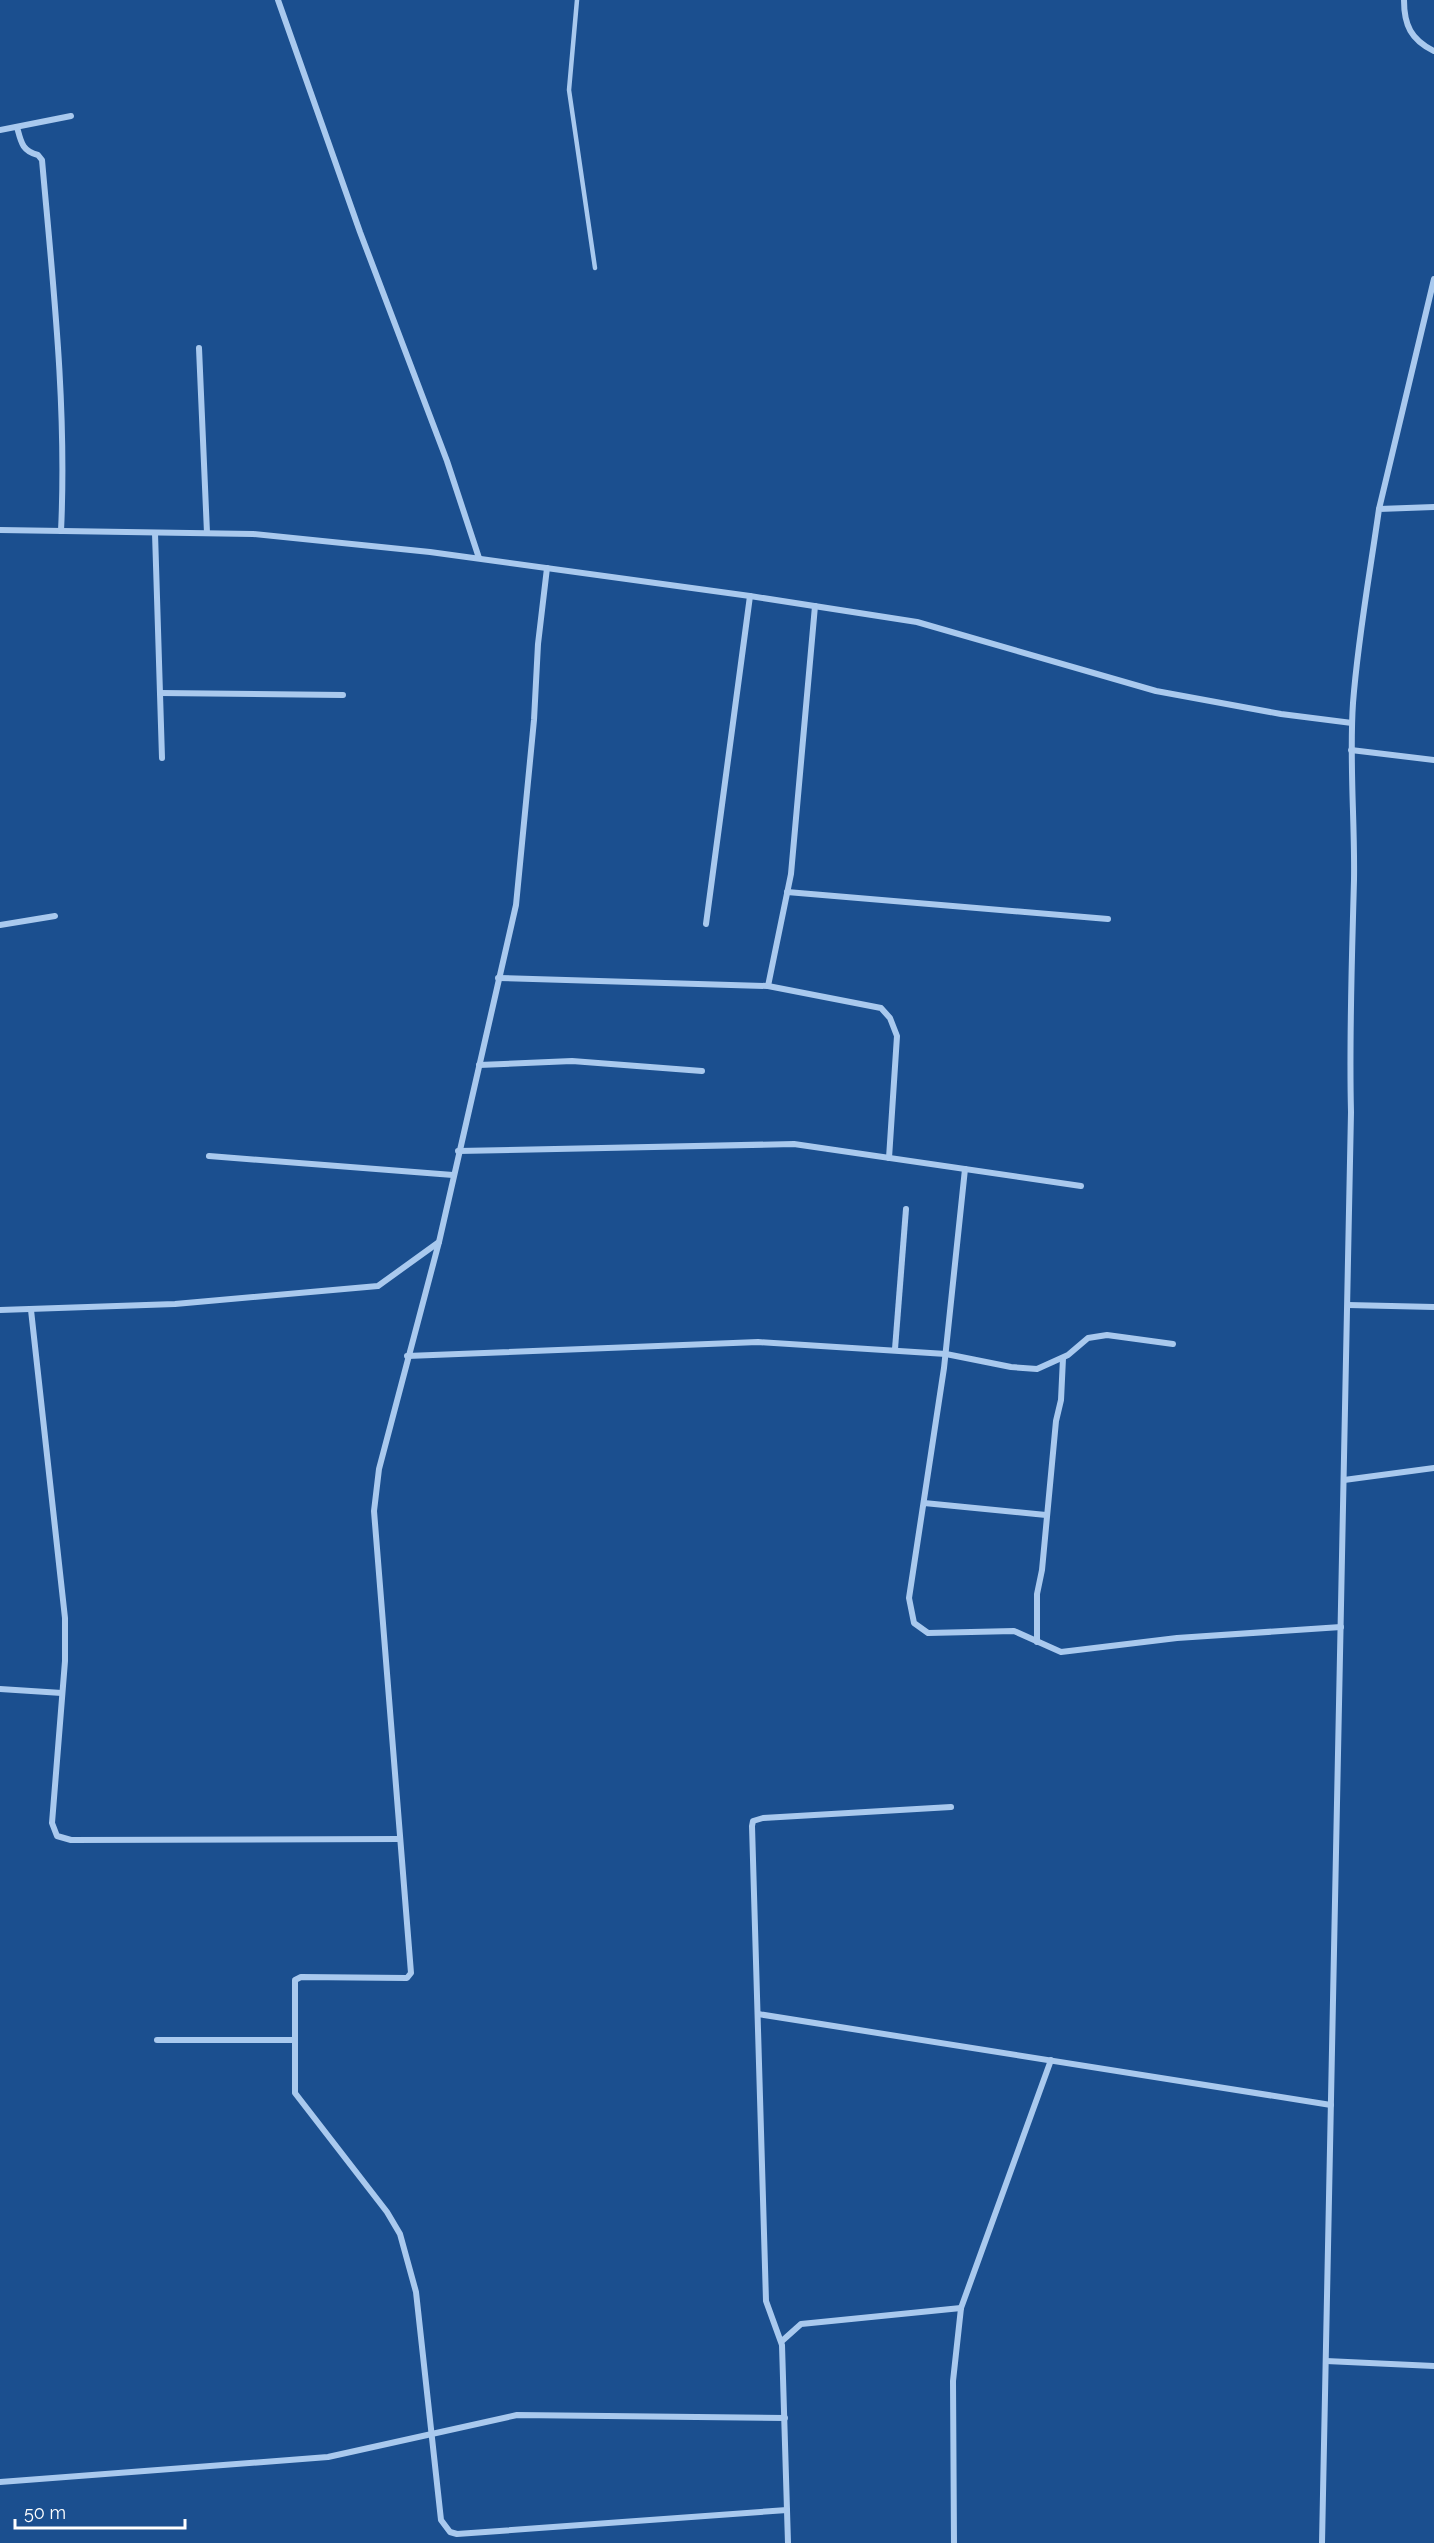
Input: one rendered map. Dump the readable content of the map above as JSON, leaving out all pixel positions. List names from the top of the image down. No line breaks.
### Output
{"scale_bar":"50 m"}
